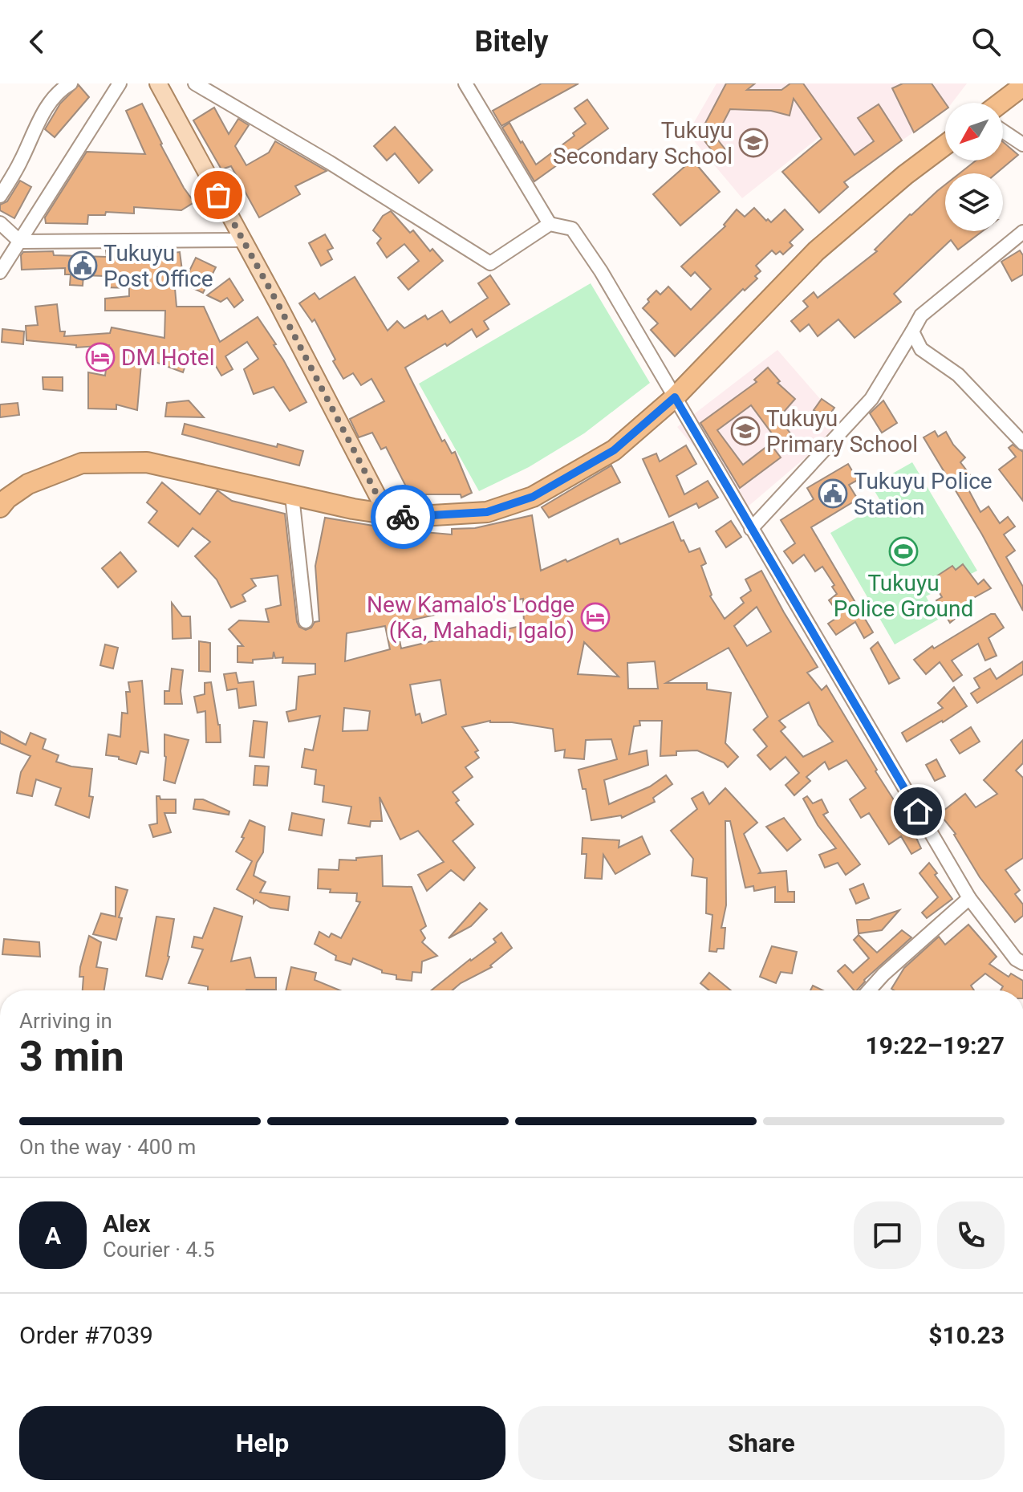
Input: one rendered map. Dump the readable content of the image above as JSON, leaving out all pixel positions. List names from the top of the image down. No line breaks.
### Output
{"places":{"school or university":["Tukuyu Secondary School","Tukuyu Primary School"],"public building":["Tukuyu Post Office","Tukuyu Police Station"],"hotel":["DM Hotel","New Kamalo's Lodge (Ka, Mahadi, Igalo)"],"sports":["Tukuyu Police Ground"]},"north":"bottom left","page":{"header":"Bitely","heading":["3 min","Arriving in","19:22–19:27"],"panel":["Alex","Courier · 4.5","Order #7039","$10.23"],"bar":"On the way · 400 m","round":"A","buttons":["Help","Share"]}}
